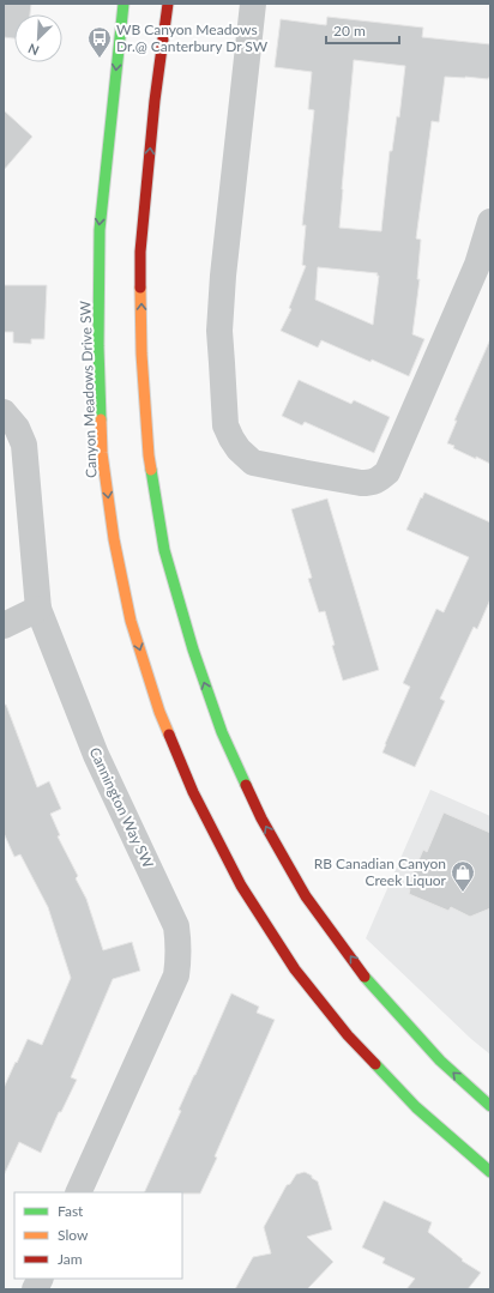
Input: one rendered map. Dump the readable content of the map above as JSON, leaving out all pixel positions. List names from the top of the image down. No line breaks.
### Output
{"streets":{"main road":["Canyon Meadows Drive SW"],"street":["Cannington Way SW"]},"places":{"bus stop":["WB Canyon Meadows Dr.@ Canterbury Dr SW"],"shop":["RB Canadian Canyon Creek Liquor"]},"legend":["Fast","Slow","Jam"],"scale_bar":"20 m","north":"bottom left"}
